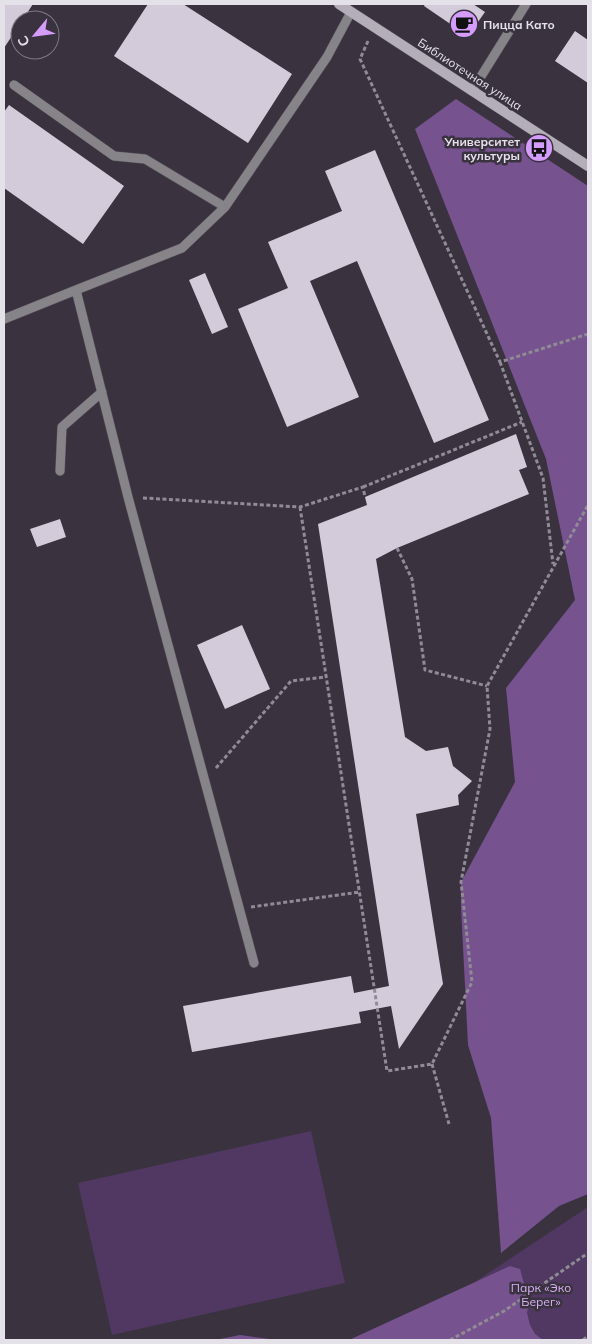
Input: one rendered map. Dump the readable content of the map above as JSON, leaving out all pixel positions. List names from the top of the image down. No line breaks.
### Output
{"streets":{"street":["Библиотечная улица"]},"parks":["Парк «Эко Берег»"],"places":{"cafe":["Пицца Като"],"bus stop":["Университет культуры"]},"north":"bottom left"}
